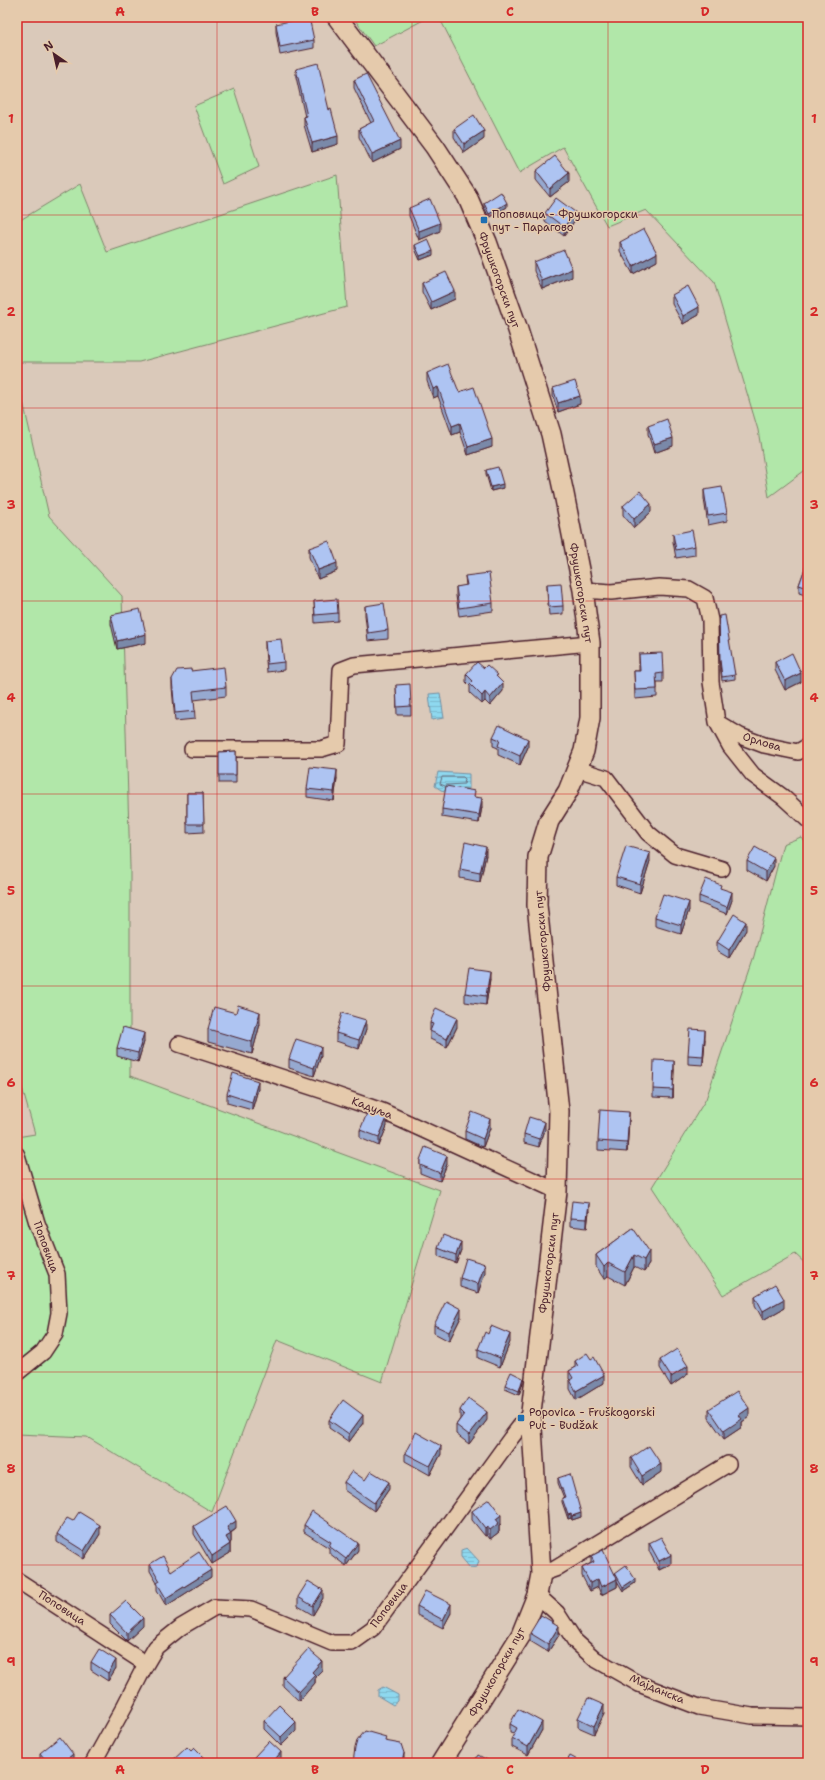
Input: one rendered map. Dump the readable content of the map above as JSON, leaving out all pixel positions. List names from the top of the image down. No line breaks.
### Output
{"streets":{"street":["Фрушкогорски пут","Орлова","Кадуља","Поповица","Мајданска"]},"crossings":[["Фрушкогорски пут","Кадуља"],["Фрушкогорски пут","Поповица"],["Фрушкогорски пут","Мајданска"]],"places":{"transit":["Поповица - Фрушкогорски пут - Парагово","Popovica - Fruškogorski Put - Budžak"]},"north":"top left","grid":{"columns":["A","B","C","D"],"rows":["1","2","3","4","5","6","7","8","9"]}}
